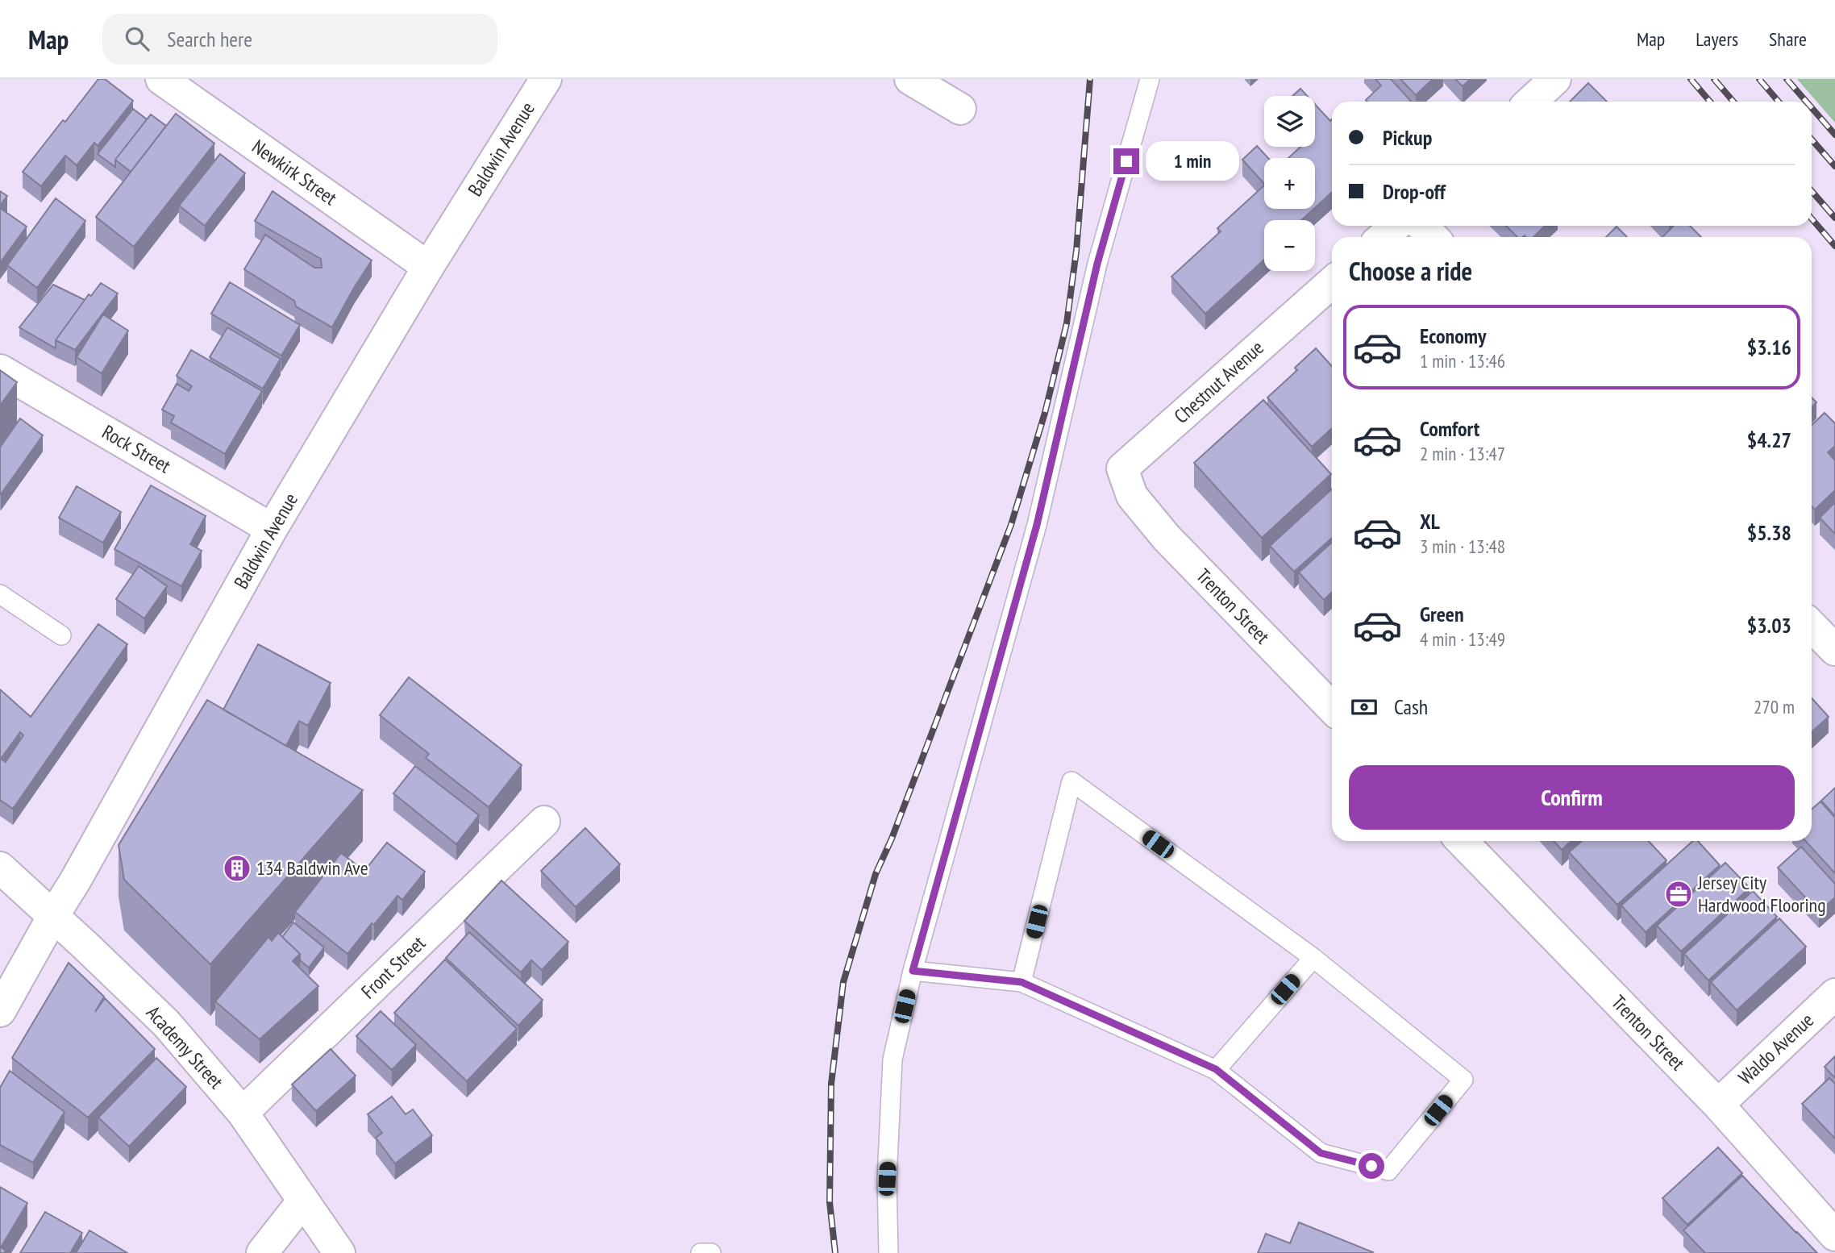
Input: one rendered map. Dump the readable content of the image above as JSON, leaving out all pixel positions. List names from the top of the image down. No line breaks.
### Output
{"streets":{"street":["Baldwin Avenue","Newkirk Street","Chestnut Avenue","Rock Street","Trenton Street","Front Street","Academy Street","Waldo Avenue"]},"crossings":[["Baldwin Avenue","Newkirk Street"],["Baldwin Avenue","Rock Street"],["Baldwin Avenue","Academy Street"],["Chestnut Avenue","Trenton Street"],["Trenton Street","Waldo Avenue"],["Front Street","Academy Street"]],"places":{"building":["134 Baldwin Ave"],"office":["Jersey City Hardwood Flooring"]},"page":{"header":"Map","search":"Search here","nav":["Map","Layers","Share"],"map_buttons":["+","−"],"banner":["Pickup","Drop-off"],"bubble":"1 min","heading":"Choose a ride","list":[{"name":"Economy","note":"1 min · 13:46","value":"$3.16"},{"name":"Comfort","note":"2 min · 13:47","value":"$4.27"},{"name":"XL","note":"3 min · 13:48","value":"$5.38"},{"name":"Green","note":"4 min · 13:49","value":"$3.03"}],"pay":["Cash","270 m"],"buttons":"Confirm"}}
